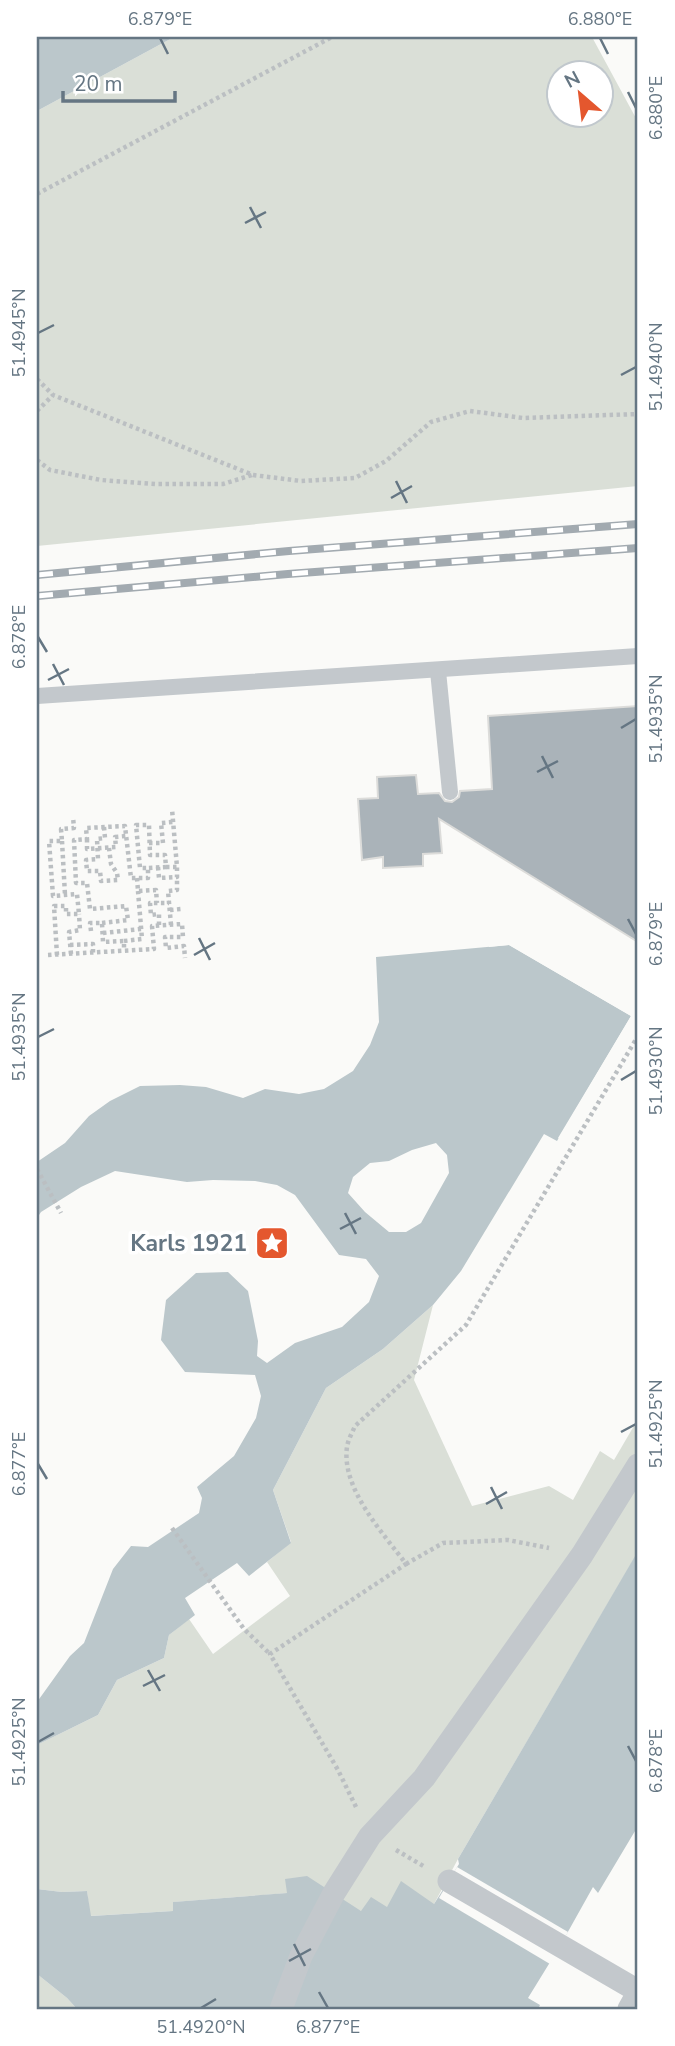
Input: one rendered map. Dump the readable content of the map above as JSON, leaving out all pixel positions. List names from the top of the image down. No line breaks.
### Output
{"places":{"place":["Karls 1921"]},"scale_bar":"20 m","north":"top left","coordinates":["6.879°E","6.880°E","51.4945°N","51.4940°N","6.878°E","51.4935°N","51.4930°N","51.4925°N","6.877°E","51.4920°N"]}
